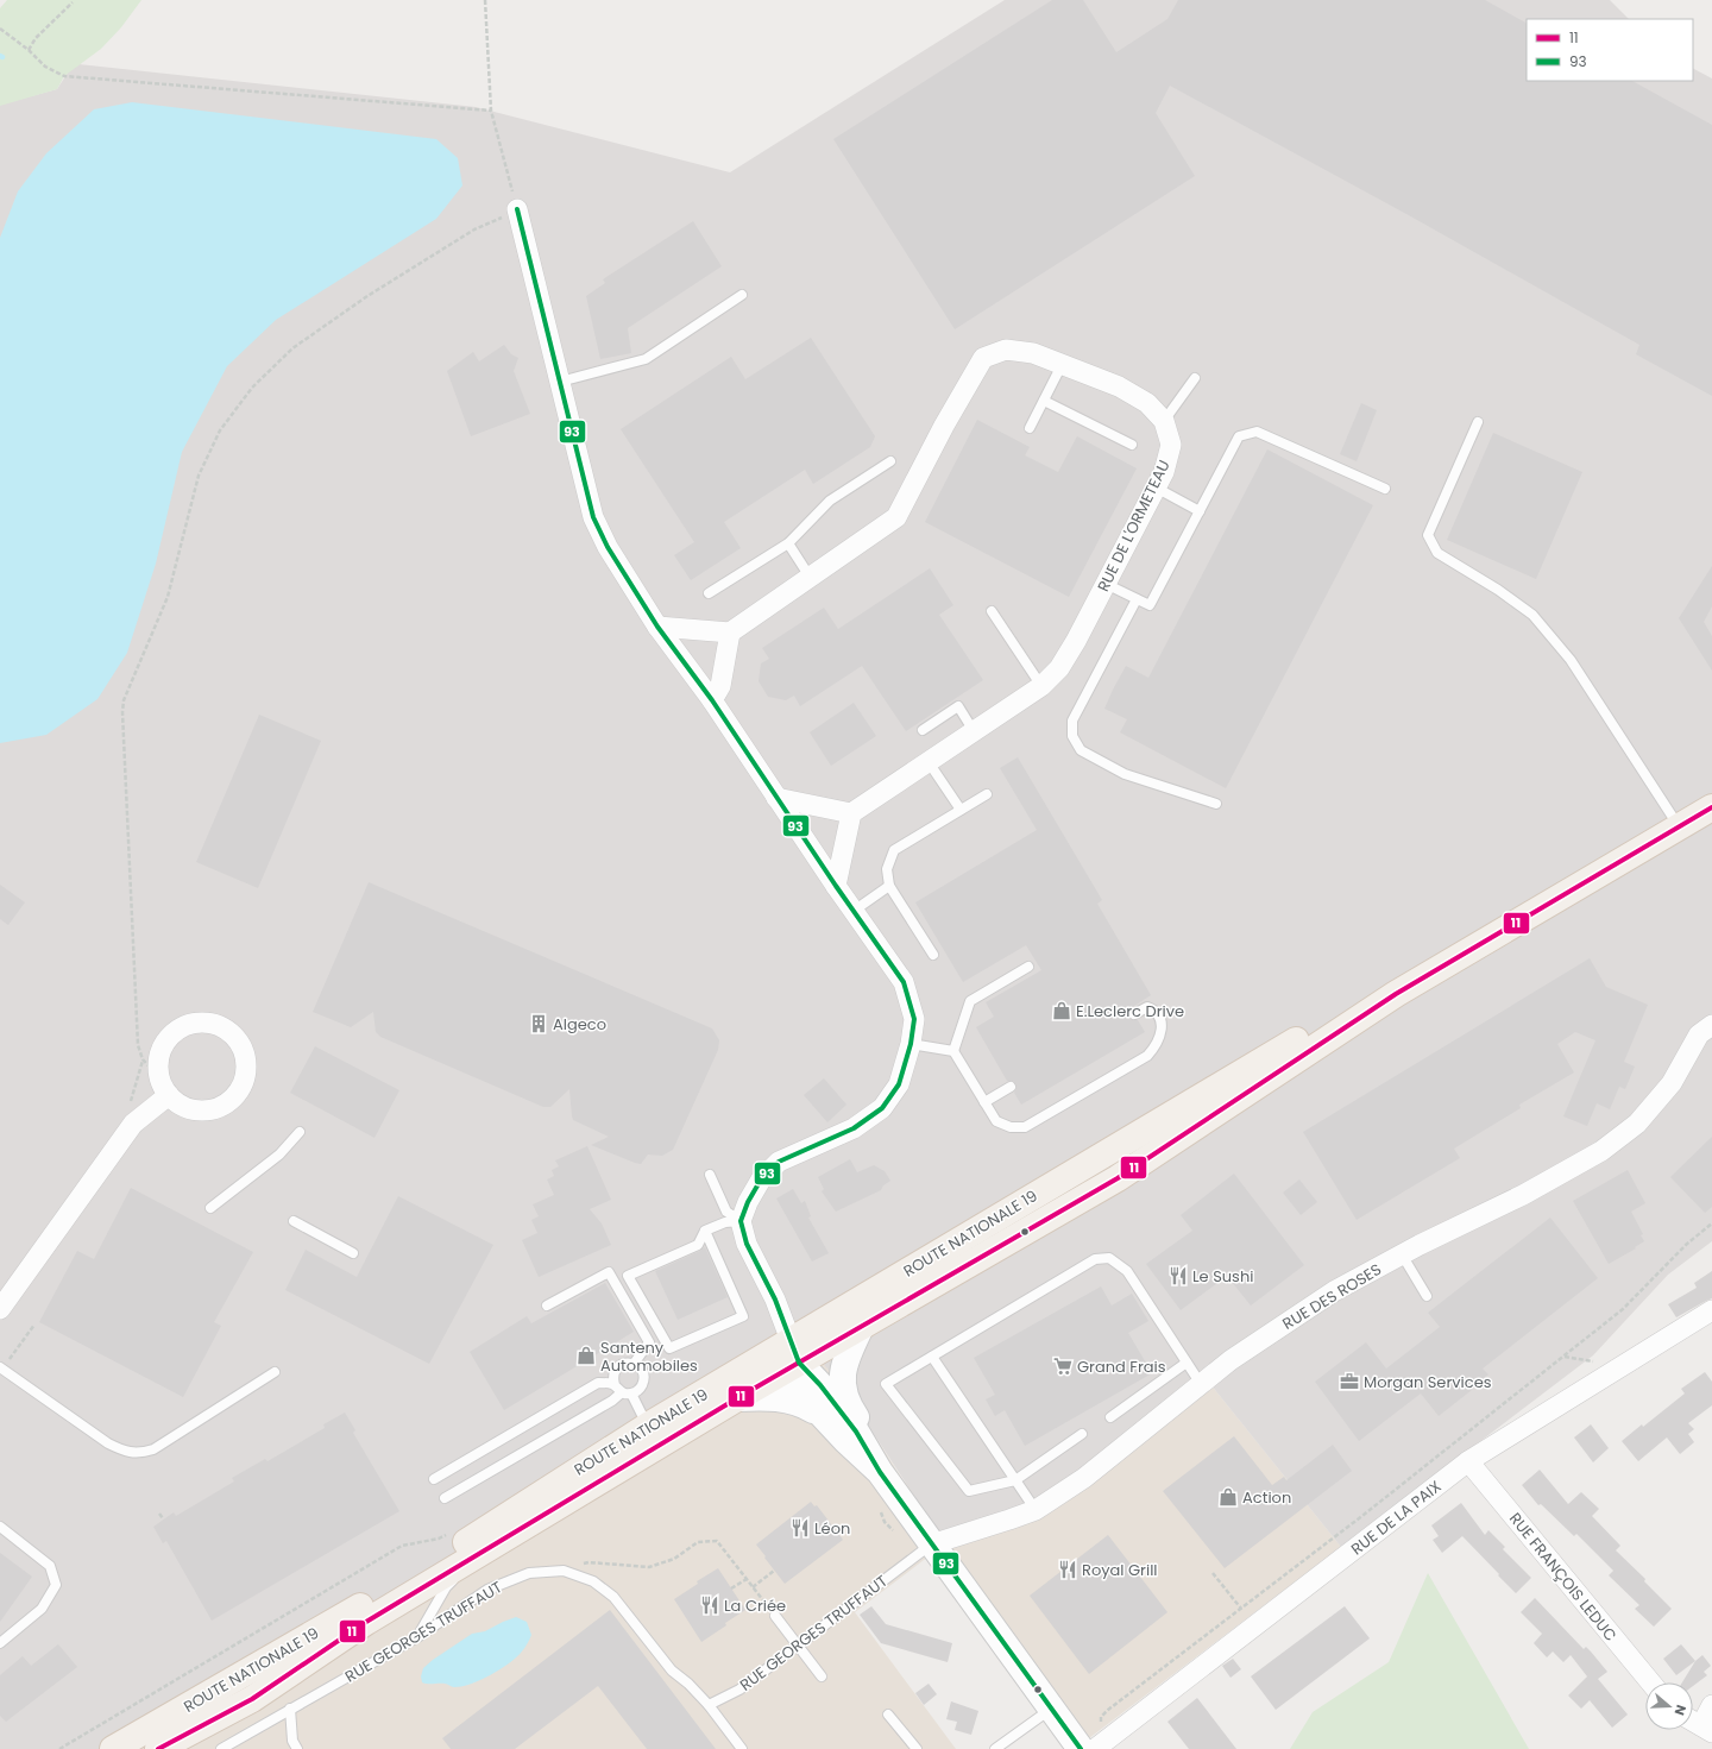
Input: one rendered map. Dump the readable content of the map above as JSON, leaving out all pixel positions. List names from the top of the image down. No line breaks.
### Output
{"streets":{"main road":["ROUTE NATIONALE 19"],"street":["RUE DE L'ORMETEAU","RUE DES ROSES","RUE DE LA PAIX","RUE FRANÇOIS LEDUC"],"lane":["RUE GEORGES TRUFFAUT"]},"crossings":[["RUE DES ROSES","RUE GEORGES TRUFFAUT"],["RUE DE LA PAIX","RUE FRANÇOIS LEDUC"]],"places":{"shop":["E.Leclerc Drive","Santeny Automobiles","Action"],"building":["Algeco"],"restaurant":["Le Sushi","Léon","Royal Grill","La Criée"],"supermarket":["Grand Frais"],"office":["Morgan Services"]},"lines":["transit line 93","transit line 11"],"legend":["11","93"],"north":"right"}
